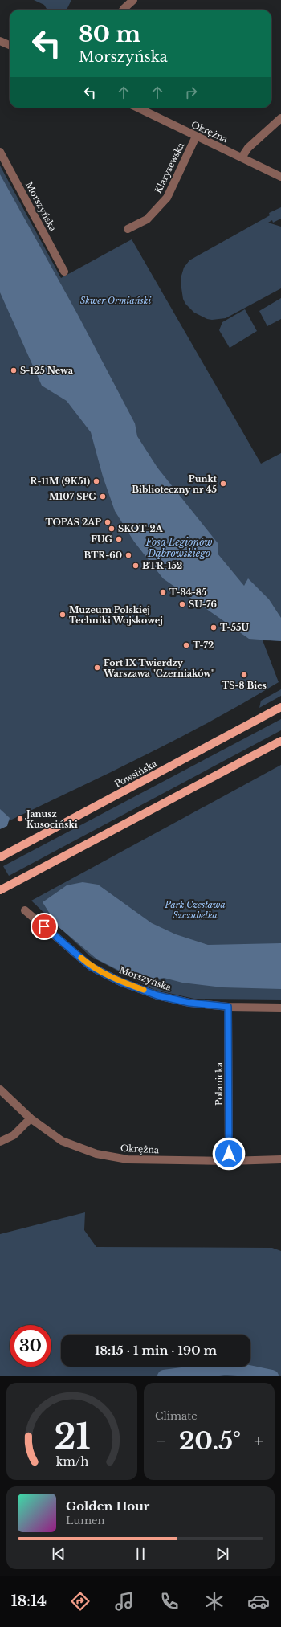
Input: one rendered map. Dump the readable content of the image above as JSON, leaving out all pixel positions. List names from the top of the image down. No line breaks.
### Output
{"streets":{"main road":["Powsińska"],"street":["Okrężna","Klarysewska","Morszyńska","Polanicka"]},"crossings":[["Okrężna","Klarysewska"],["Okrężna","Polanicka"],["Morszyńska","Polanicka"]],"water":["Fosa Legionów Dąbrowskiego"],"parks":["Skwer Ormiański","Park Czesława Szczubełka"],"places":["S-125 Newa","R-11M (9K51)","Punkt Biblioteczny nr 45","M107 SPG","TOPAS 2AP","SKOT-2A","FUG","BTR-60","BTR-152","T-34-85","SU-76","Muzeum Polskiej Techniki Wojskowej","T-55U","T-72","Fort IX Twierdzy Warszawa \"Czerniaków\"","TS-8 Bies","Janusz Kusociński"],"page":{"turn":["80 m","Morszyńska"],"limit":"30","trip":"18:15 · 1 min · 190 m","tile":"Climate","heat":["−","20.5°","+"],"song":["Golden Hour","Lumen"],"tabs":"18:14","gauge":["21","km/h"]}}
